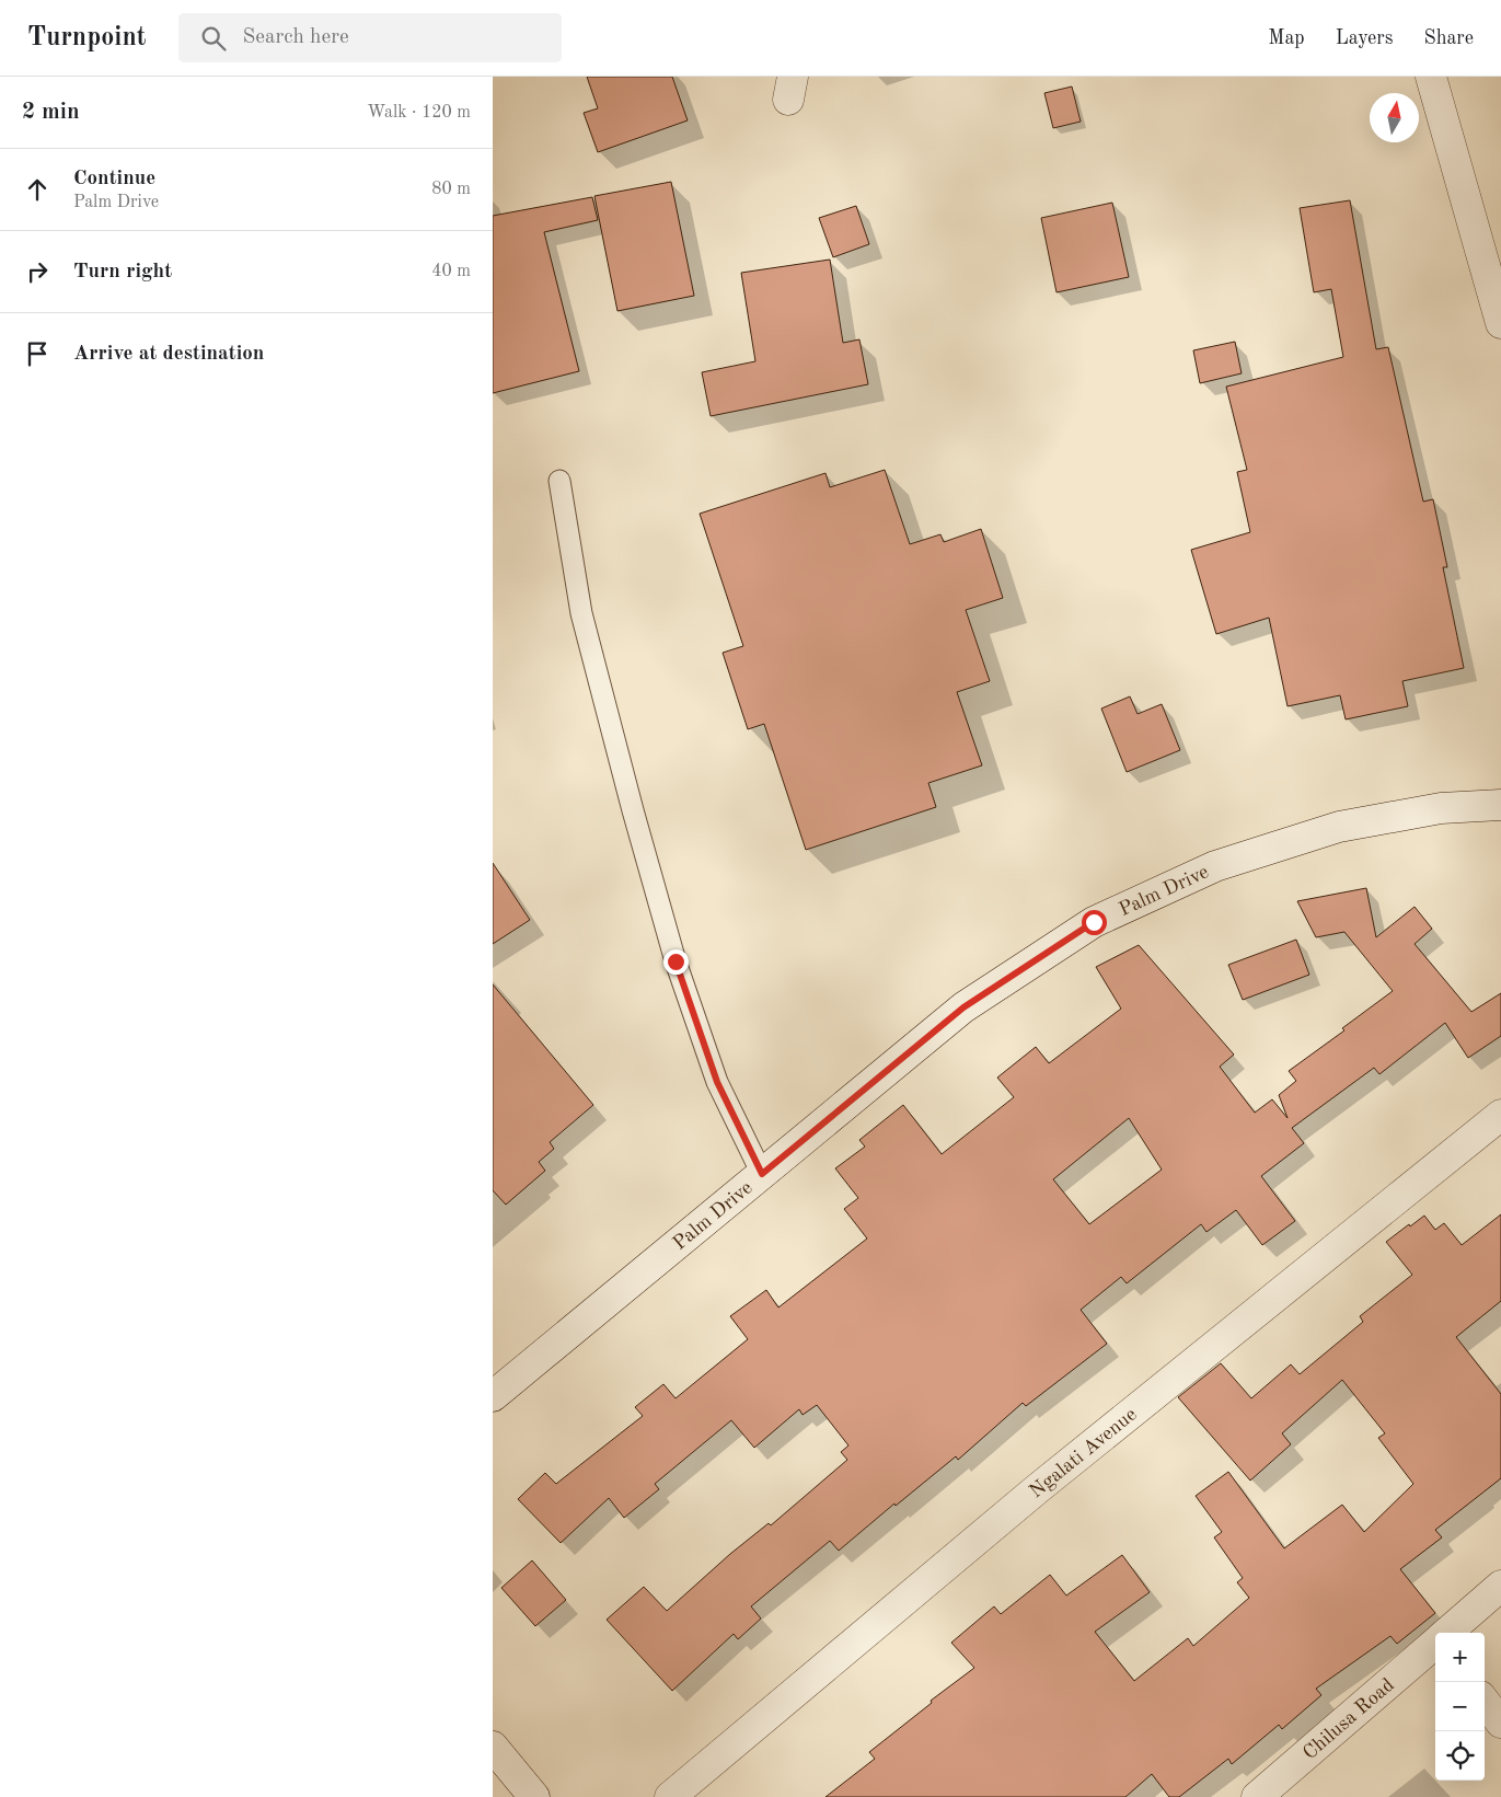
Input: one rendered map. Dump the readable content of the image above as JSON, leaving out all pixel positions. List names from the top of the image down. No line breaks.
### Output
{"streets":{"street":["Palm Drive","Ngalati Avenue","Chilusa Road"]},"north":"top","page":{"header":"Turnpoint","search":"Search here","nav":["Map","Layers","Share"],"heading":["2 min","Walk · 120 m"],"list":[["Continue","Palm Drive","80 m"],["Turn right","40 m"],"Arrive at destination"],"map_buttons":["+","−"]}}
